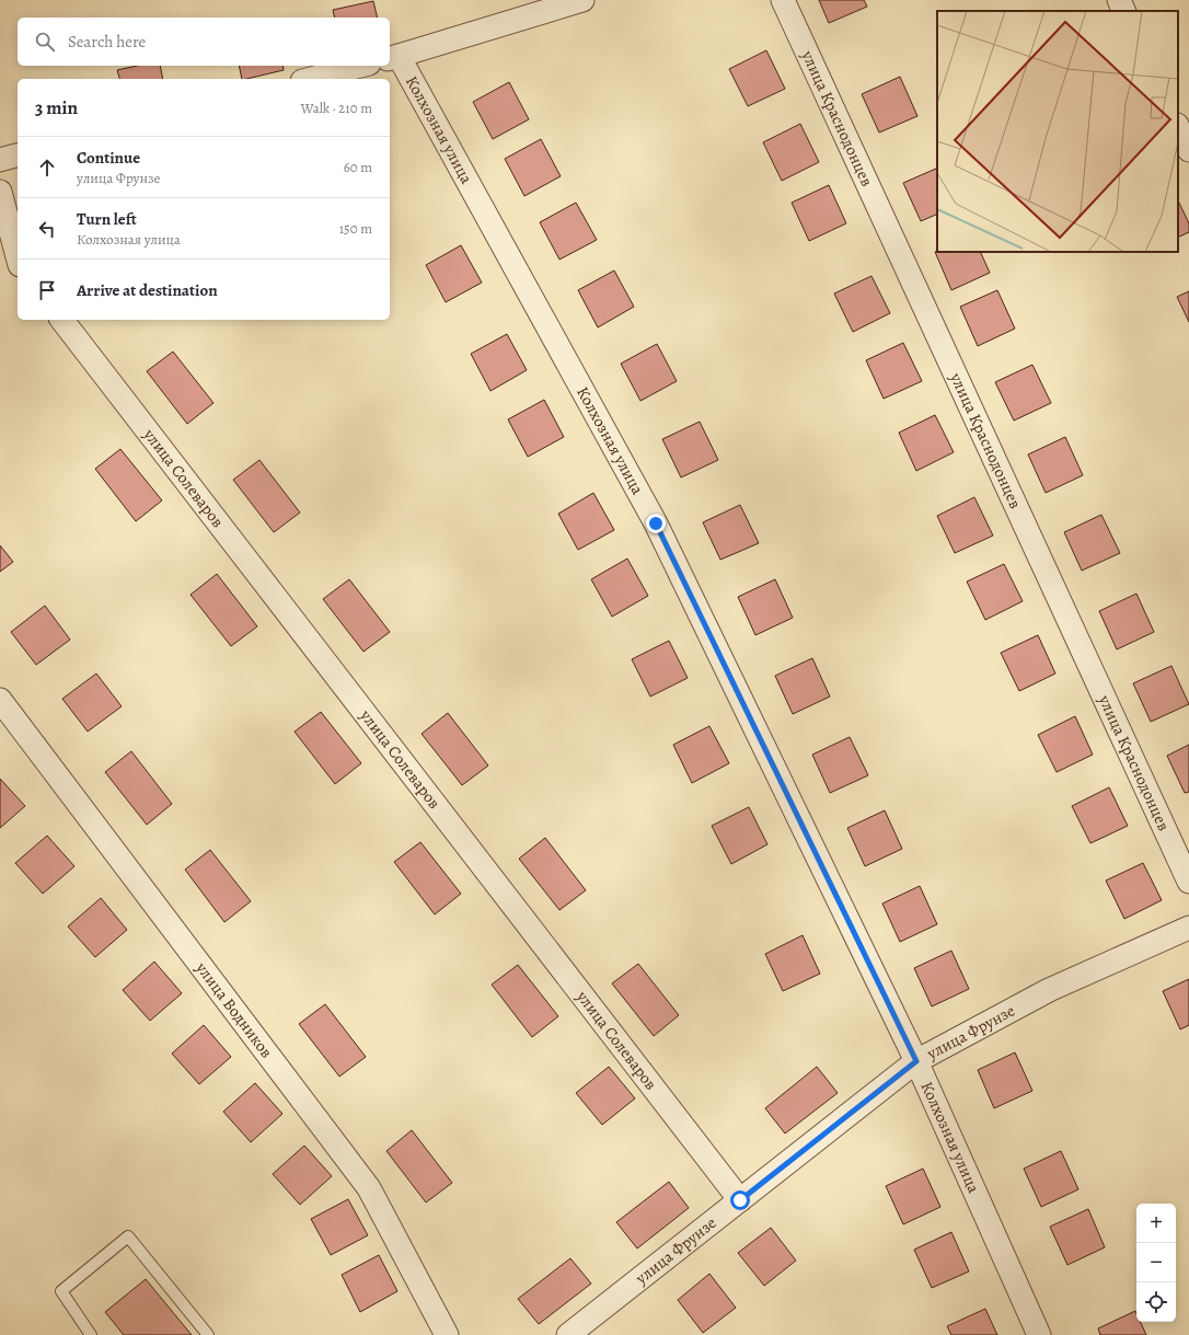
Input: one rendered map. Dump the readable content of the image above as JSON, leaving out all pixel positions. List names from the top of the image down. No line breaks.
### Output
{"streets":{"street":["улица Краснодонцев","Колхозная улица","улица Солеваров","улица Водников","улица Фрунзе"]},"crossings":[["Колхозная улица","улица Фрунзе"],["улица Солеваров","улица Фрунзе"]],"page":{"search":"Search here","heading":["3 min","Walk · 210 m"],"list":[["Continue","улица Фрунзе","60 m"],["Turn left","Колхозная улица","150 m"],"Arrive at destination"],"map_buttons":["+","−"]}}
